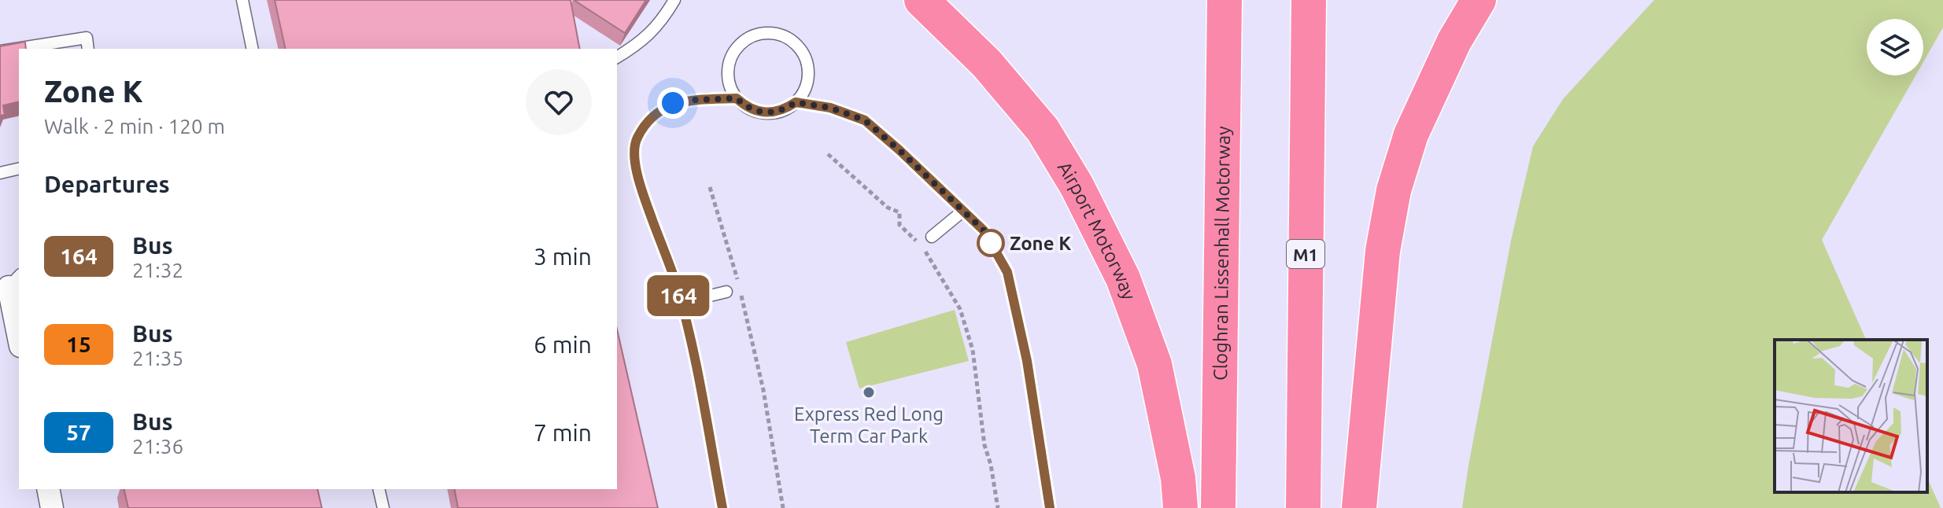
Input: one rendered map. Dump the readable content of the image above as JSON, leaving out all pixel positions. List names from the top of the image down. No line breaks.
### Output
{"streets":{"highway":["Airport Motorway","Cloghran Lissenhall Motorway","M1"]},"places":["Zone K","Express Red Long Term Car Park"],"lines":["bus line 164"],"page":{"on_map":"164","heading":[["Zone K","Walk · 2 min · 120 m"],"Departures"],"list":[{"mark":"164","name":"Bus","note":"21:32","value":"3 min"},{"mark":"15","name":"Bus","note":"21:35","value":"6 min"},{"mark":"57","name":"Bus","note":"21:36","value":"7 min"}]}}
